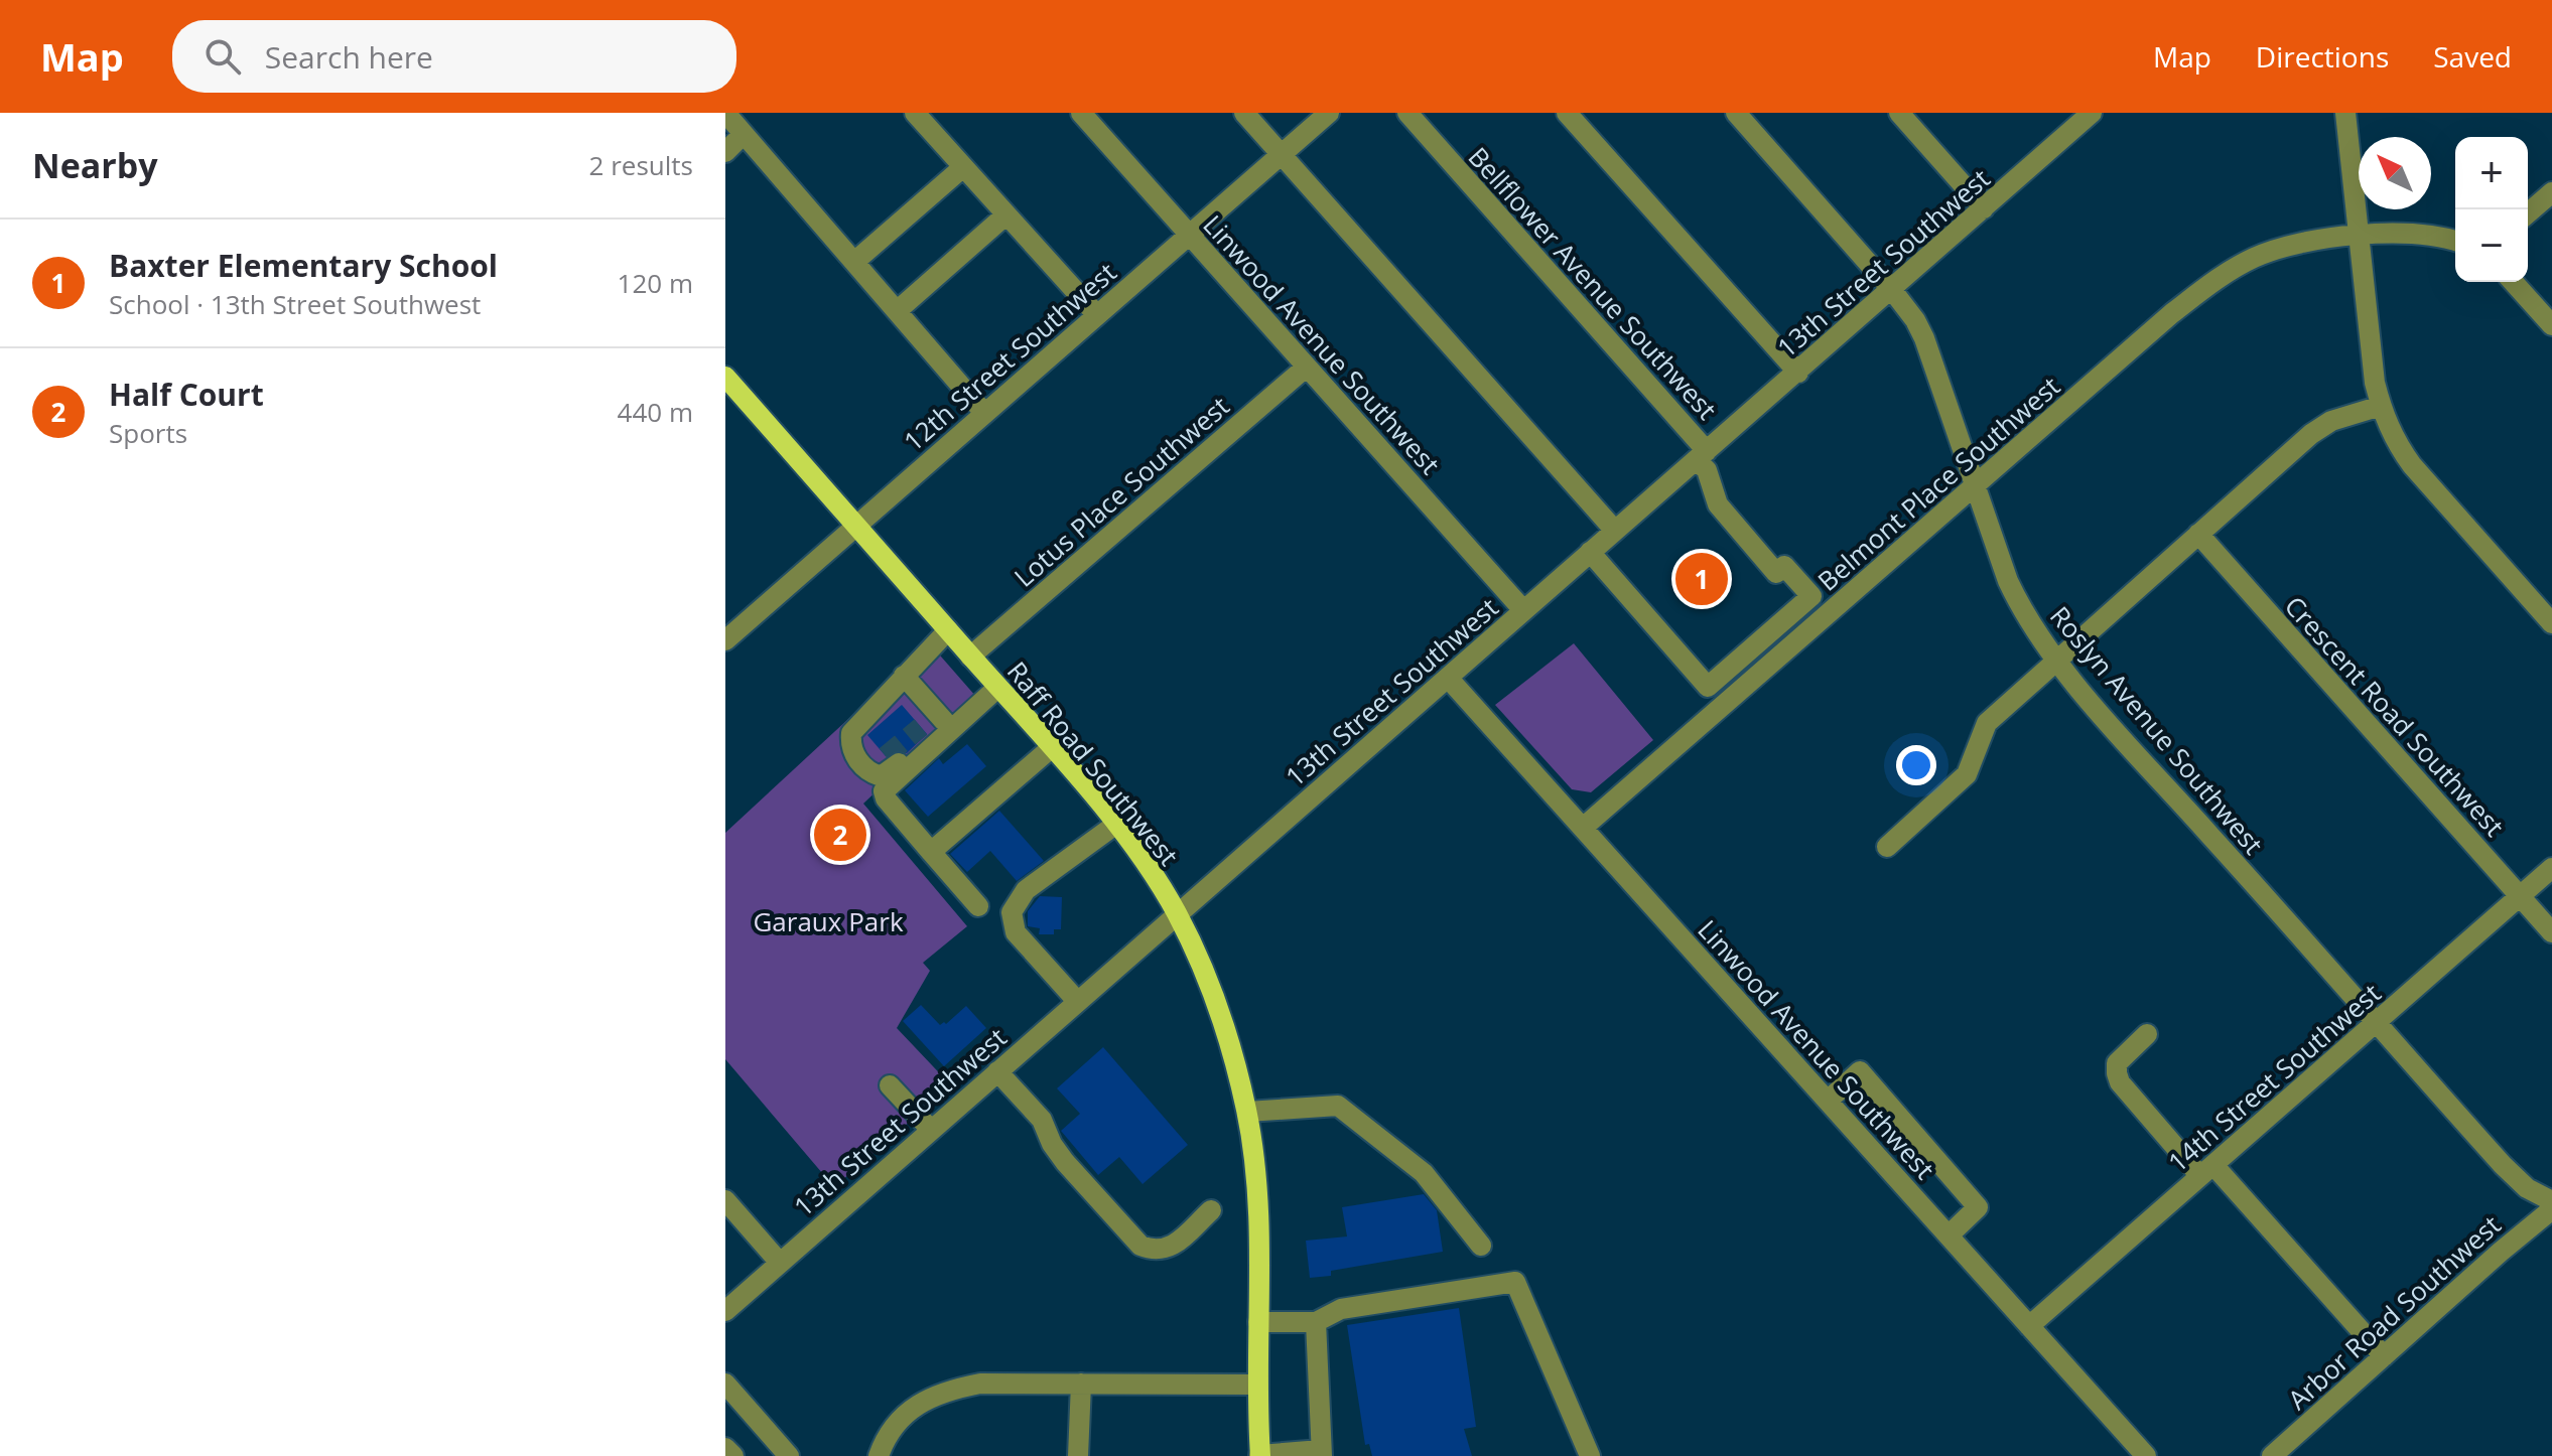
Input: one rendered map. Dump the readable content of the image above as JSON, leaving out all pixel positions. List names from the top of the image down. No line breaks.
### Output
{"streets":{"main road":["Raff Road Southwest"],"street":["13th Street Southwest","Bellflower Avenue Southwest","Linwood Avenue Southwest","12th Street Southwest","Belmont Place Southwest","Lotus Place Southwest","Crescent Road Southwest","Roslyn Avenue Southwest","14th Street Southwest","Arbor Road Southwest"]},"crossings":[["13th Street Southwest","Bellflower Avenue Southwest"],["13th Street Southwest","Linwood Avenue Southwest"],["13th Street Southwest","Roslyn Avenue Southwest"],["13th Street Southwest","Raff Road Southwest"],["Linwood Avenue Southwest","12th Street Southwest"],["Linwood Avenue Southwest","Belmont Place Southwest"],["Linwood Avenue Southwest","Lotus Place Southwest"],["Linwood Avenue Southwest","14th Street Southwest"],["12th Street Southwest","Raff Road Southwest"],["Belmont Place Southwest","Roslyn Avenue Southwest"],["Lotus Place Southwest","Raff Road Southwest"],["Crescent Road Southwest","14th Street Southwest"],["Roslyn Avenue Southwest","14th Street Southwest"]],"parks":["Garaux Park"],"north":"top left","page":{"header":"Map","search":"Search here","nav":["Map","Directions","Saved"],"heading":["Nearby","2 results"],"map_buttons":["+","−"],"list":[{"mark":"1","name":"Baxter Elementary School","note":"School · 13th Street Southwest","value":"120 m"},{"mark":"2","name":"Half Court","note":"Sports","value":"440 m"}],"pins":["1","2"]}}
